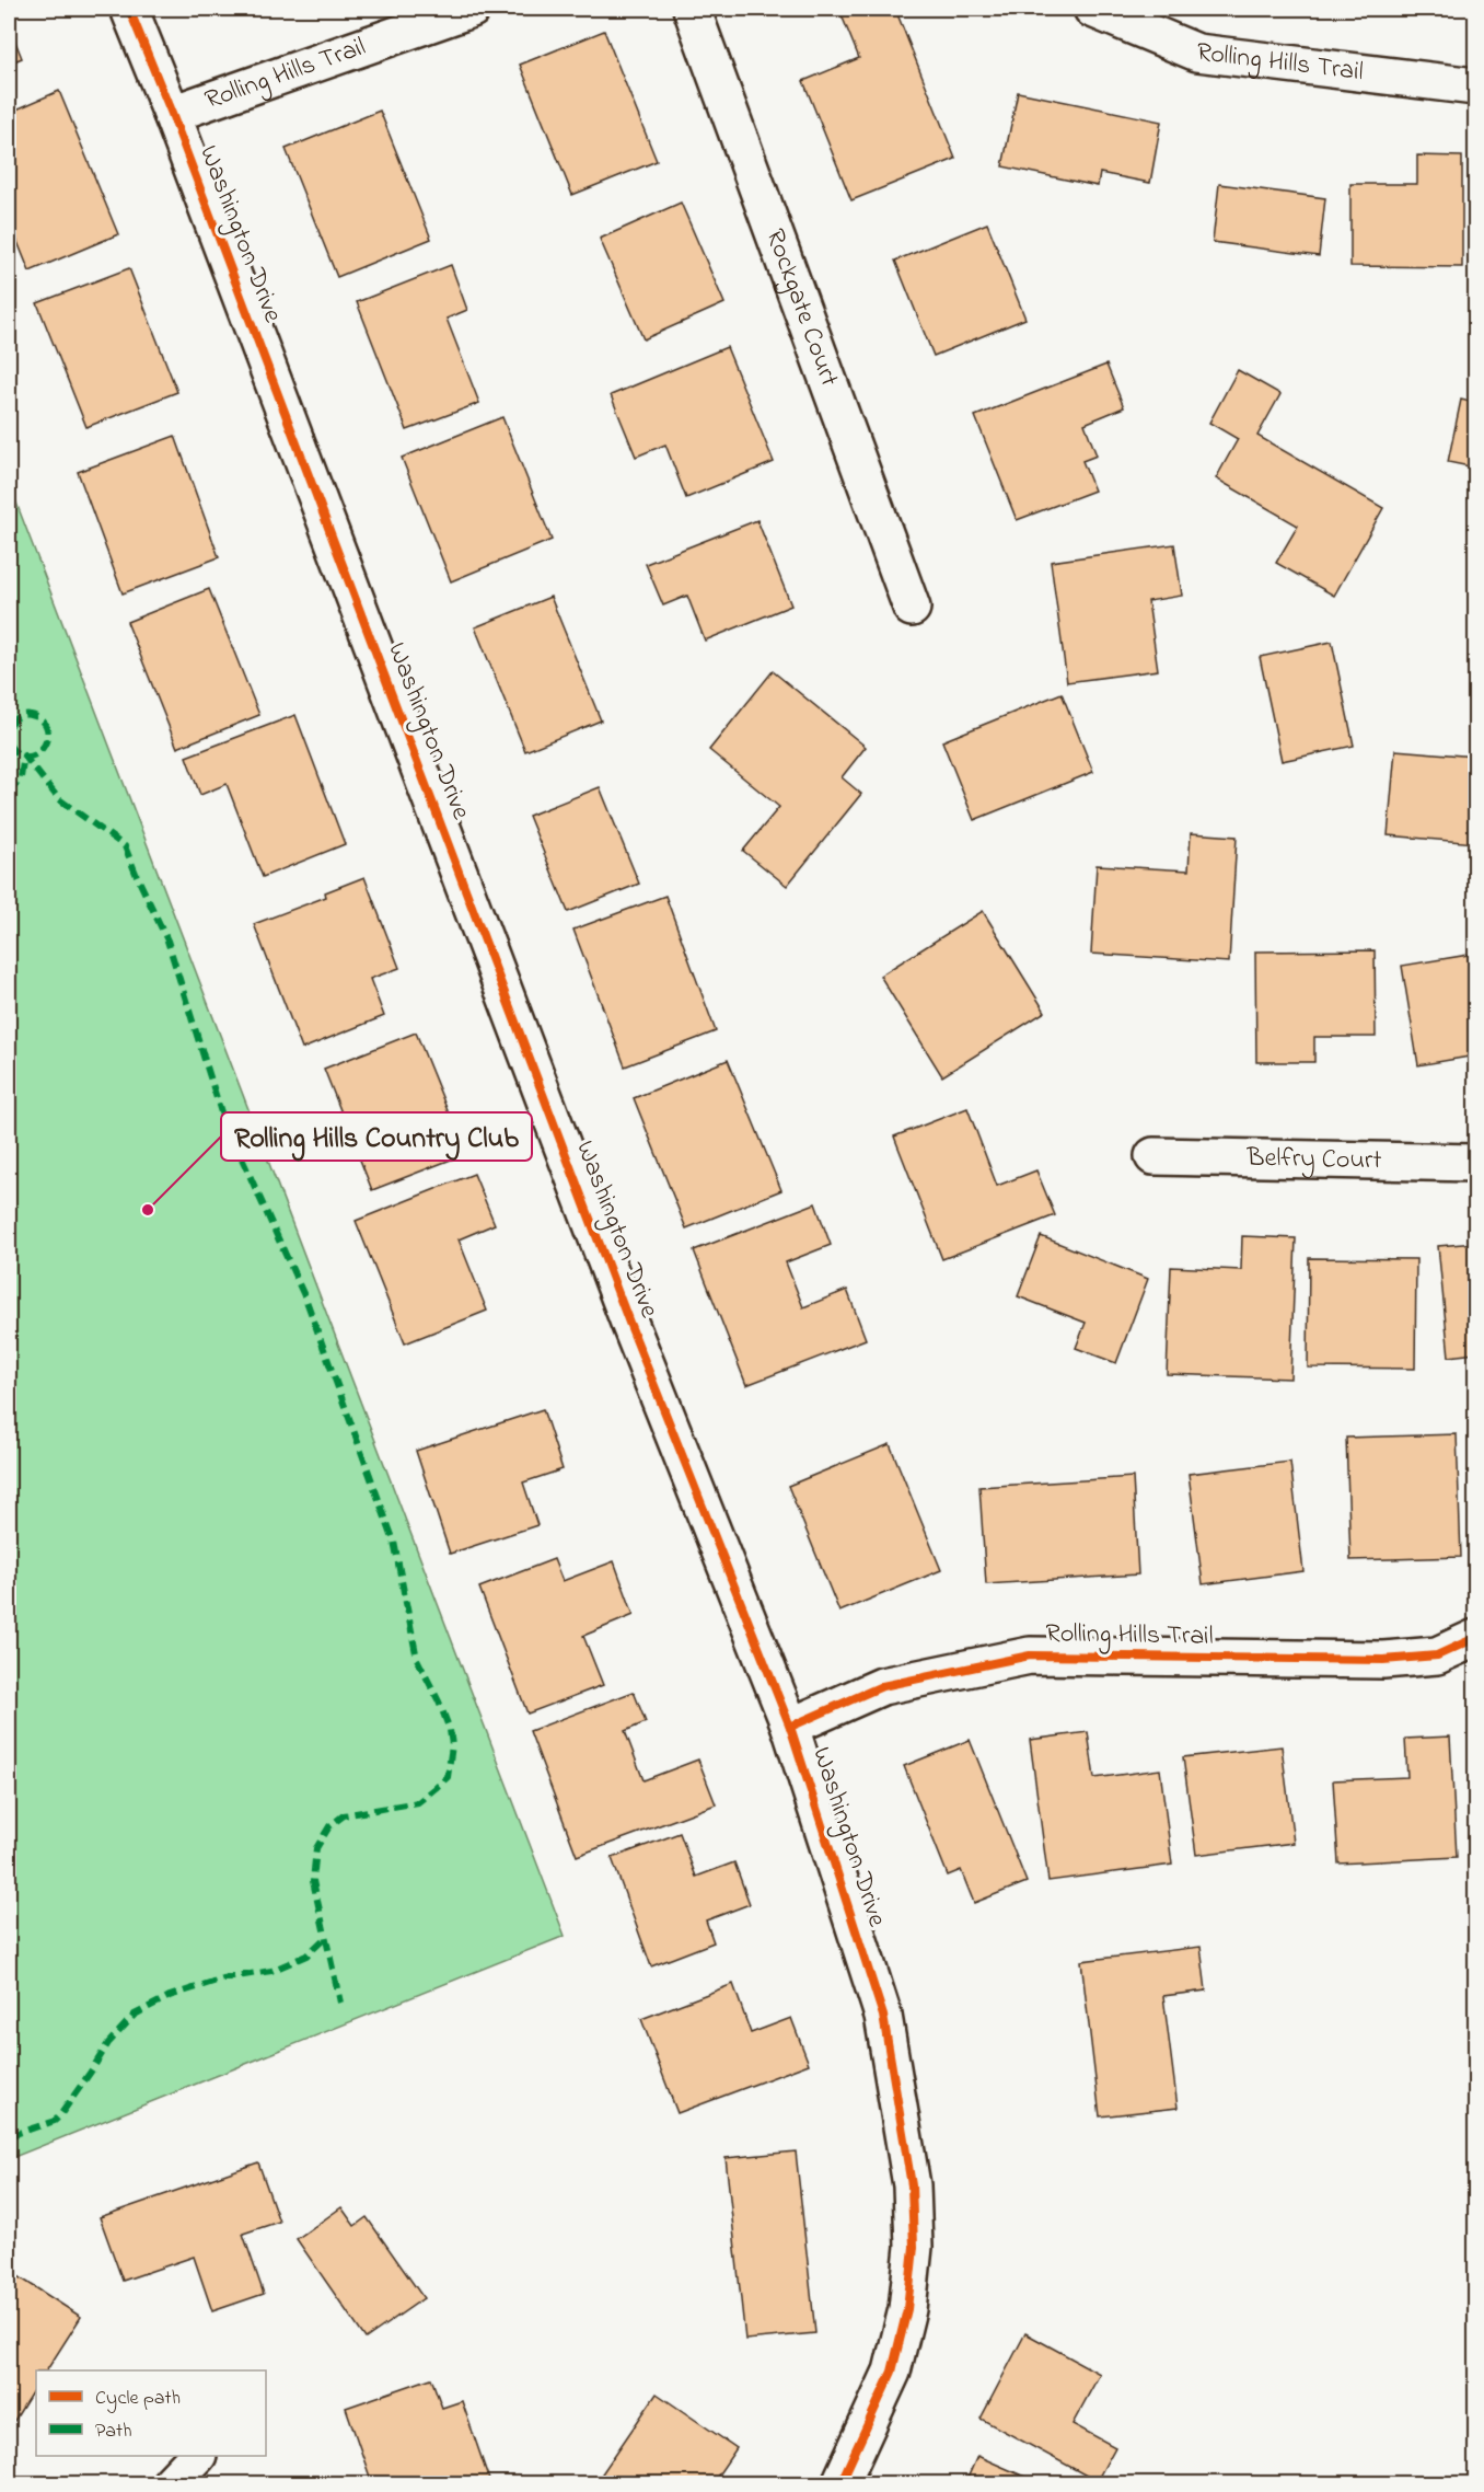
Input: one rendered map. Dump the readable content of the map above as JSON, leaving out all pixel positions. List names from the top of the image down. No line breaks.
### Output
{"streets":{"street":["Rolling Hills Trail","Washington Drive","Rockgate Court","Belfry Court"]},"crossings":[["Rolling Hills Trail","Washington Drive"]],"places":["Rolling Hills Country Club"],"legend":["Cycle path","Path"]}
